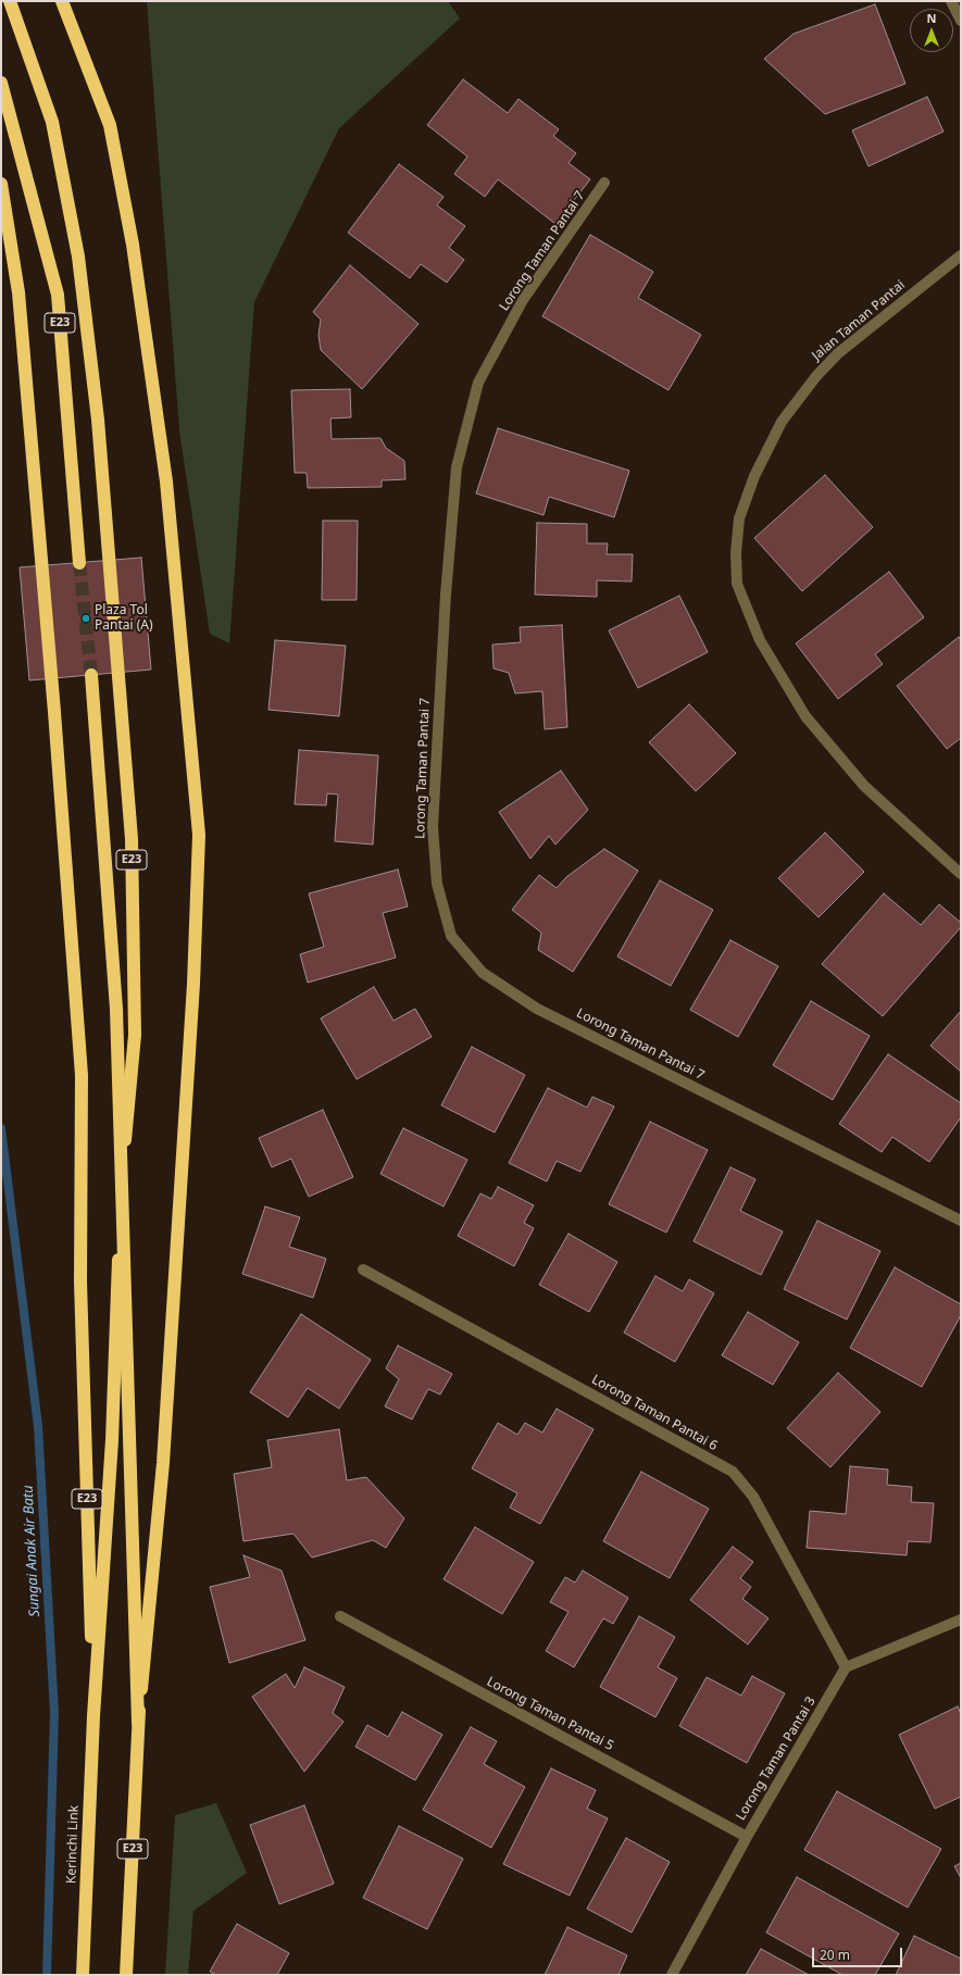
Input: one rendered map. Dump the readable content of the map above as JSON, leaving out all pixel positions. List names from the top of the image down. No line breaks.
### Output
{"streets":{"highway":["E23","Kerinchi Link"],"street":["Lorong Taman Pantai 7","Jalan Taman Pantai","Lorong Taman Pantai 6","Lorong Taman Pantai 5","Lorong Taman Pantai 3"]},"crossings":[["E23","Kerinchi Link"],["Lorong Taman Pantai 6","Lorong Taman Pantai 3"],["Lorong Taman Pantai 5","Lorong Taman Pantai 3"]],"water":["Sungai Anak Air Batu"],"places":["Plaza Tol Pantai (A)"],"scale_bar":"20 m","north":"top"}
